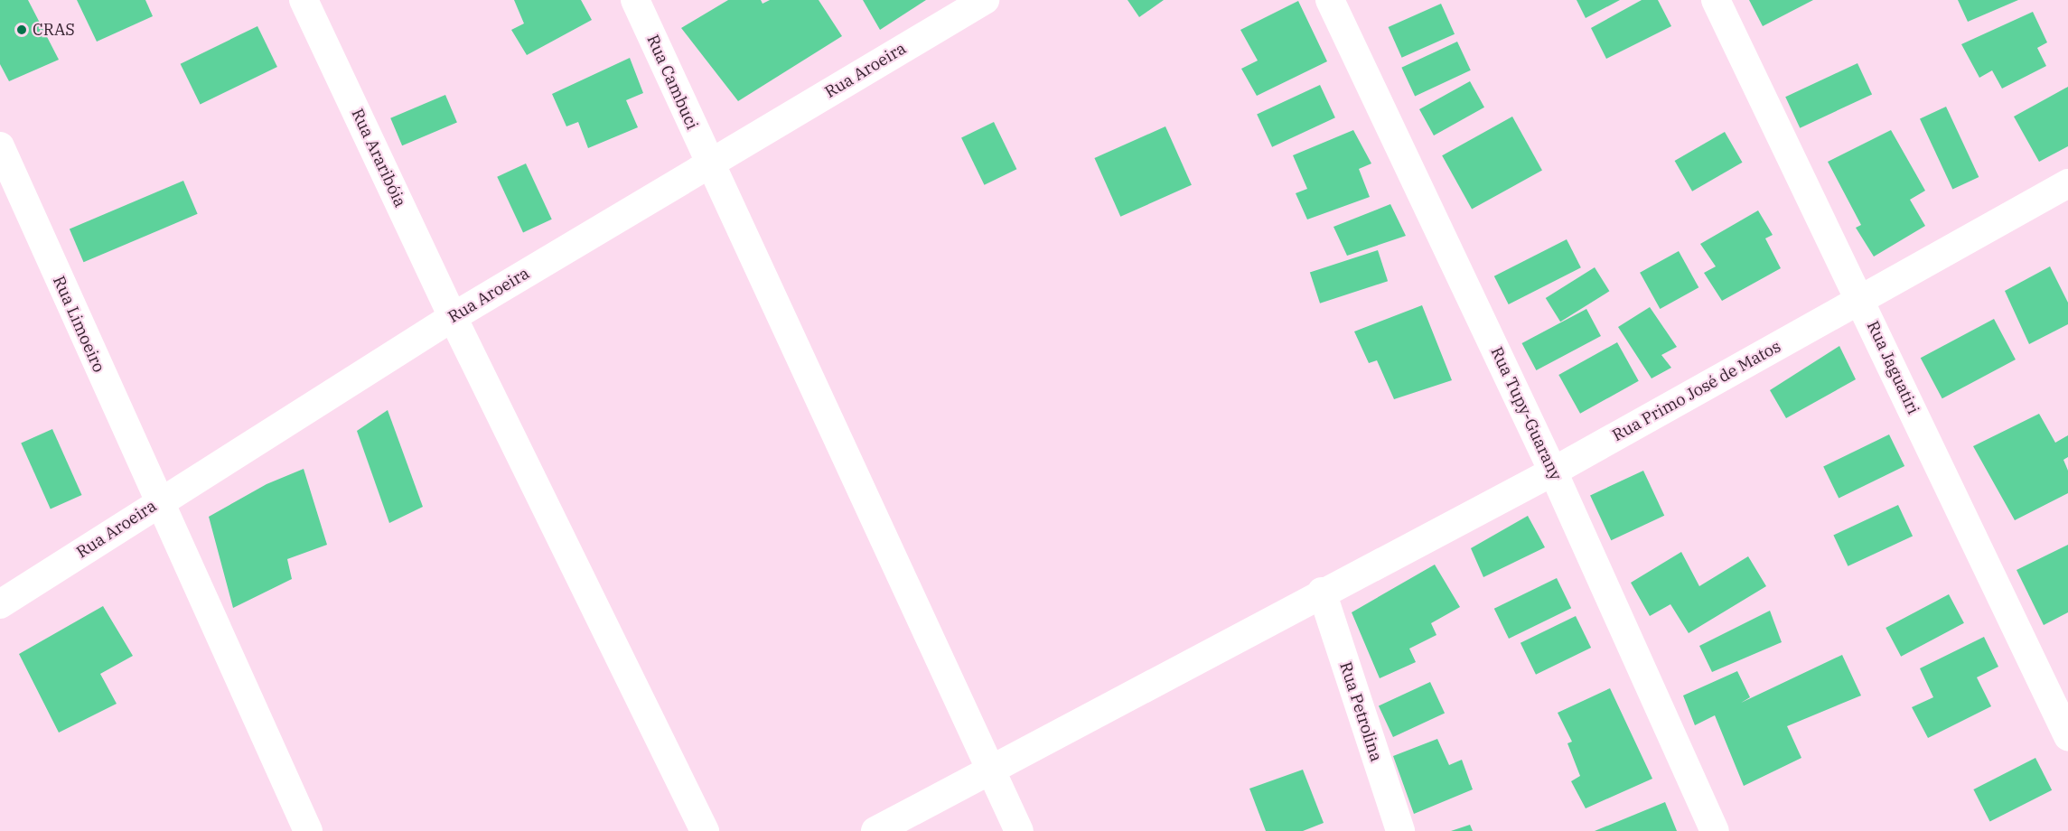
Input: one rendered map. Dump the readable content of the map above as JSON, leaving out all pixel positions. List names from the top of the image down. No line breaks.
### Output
{"streets":{"street":["Rua Aroeira","Rua Cambuci","Rua Araribóia","Rua Limoeiro","Rua Jaguatiri","Rua Primo José de Matos","Rua Tupy-Guarany","Rua Petrolina"]},"crossings":[["Rua Aroeira","Rua Cambuci"],["Rua Aroeira","Rua Araribóia"],["Rua Aroeira","Rua Limoeiro"],["Rua Cambuci","Rua Primo José de Matos"],["Rua Jaguatiri","Rua Primo José de Matos"],["Rua Primo José de Matos","Rua Tupy-Guarany"],["Rua Primo José de Matos","Rua Petrolina"]],"places":["CRAS"]}
